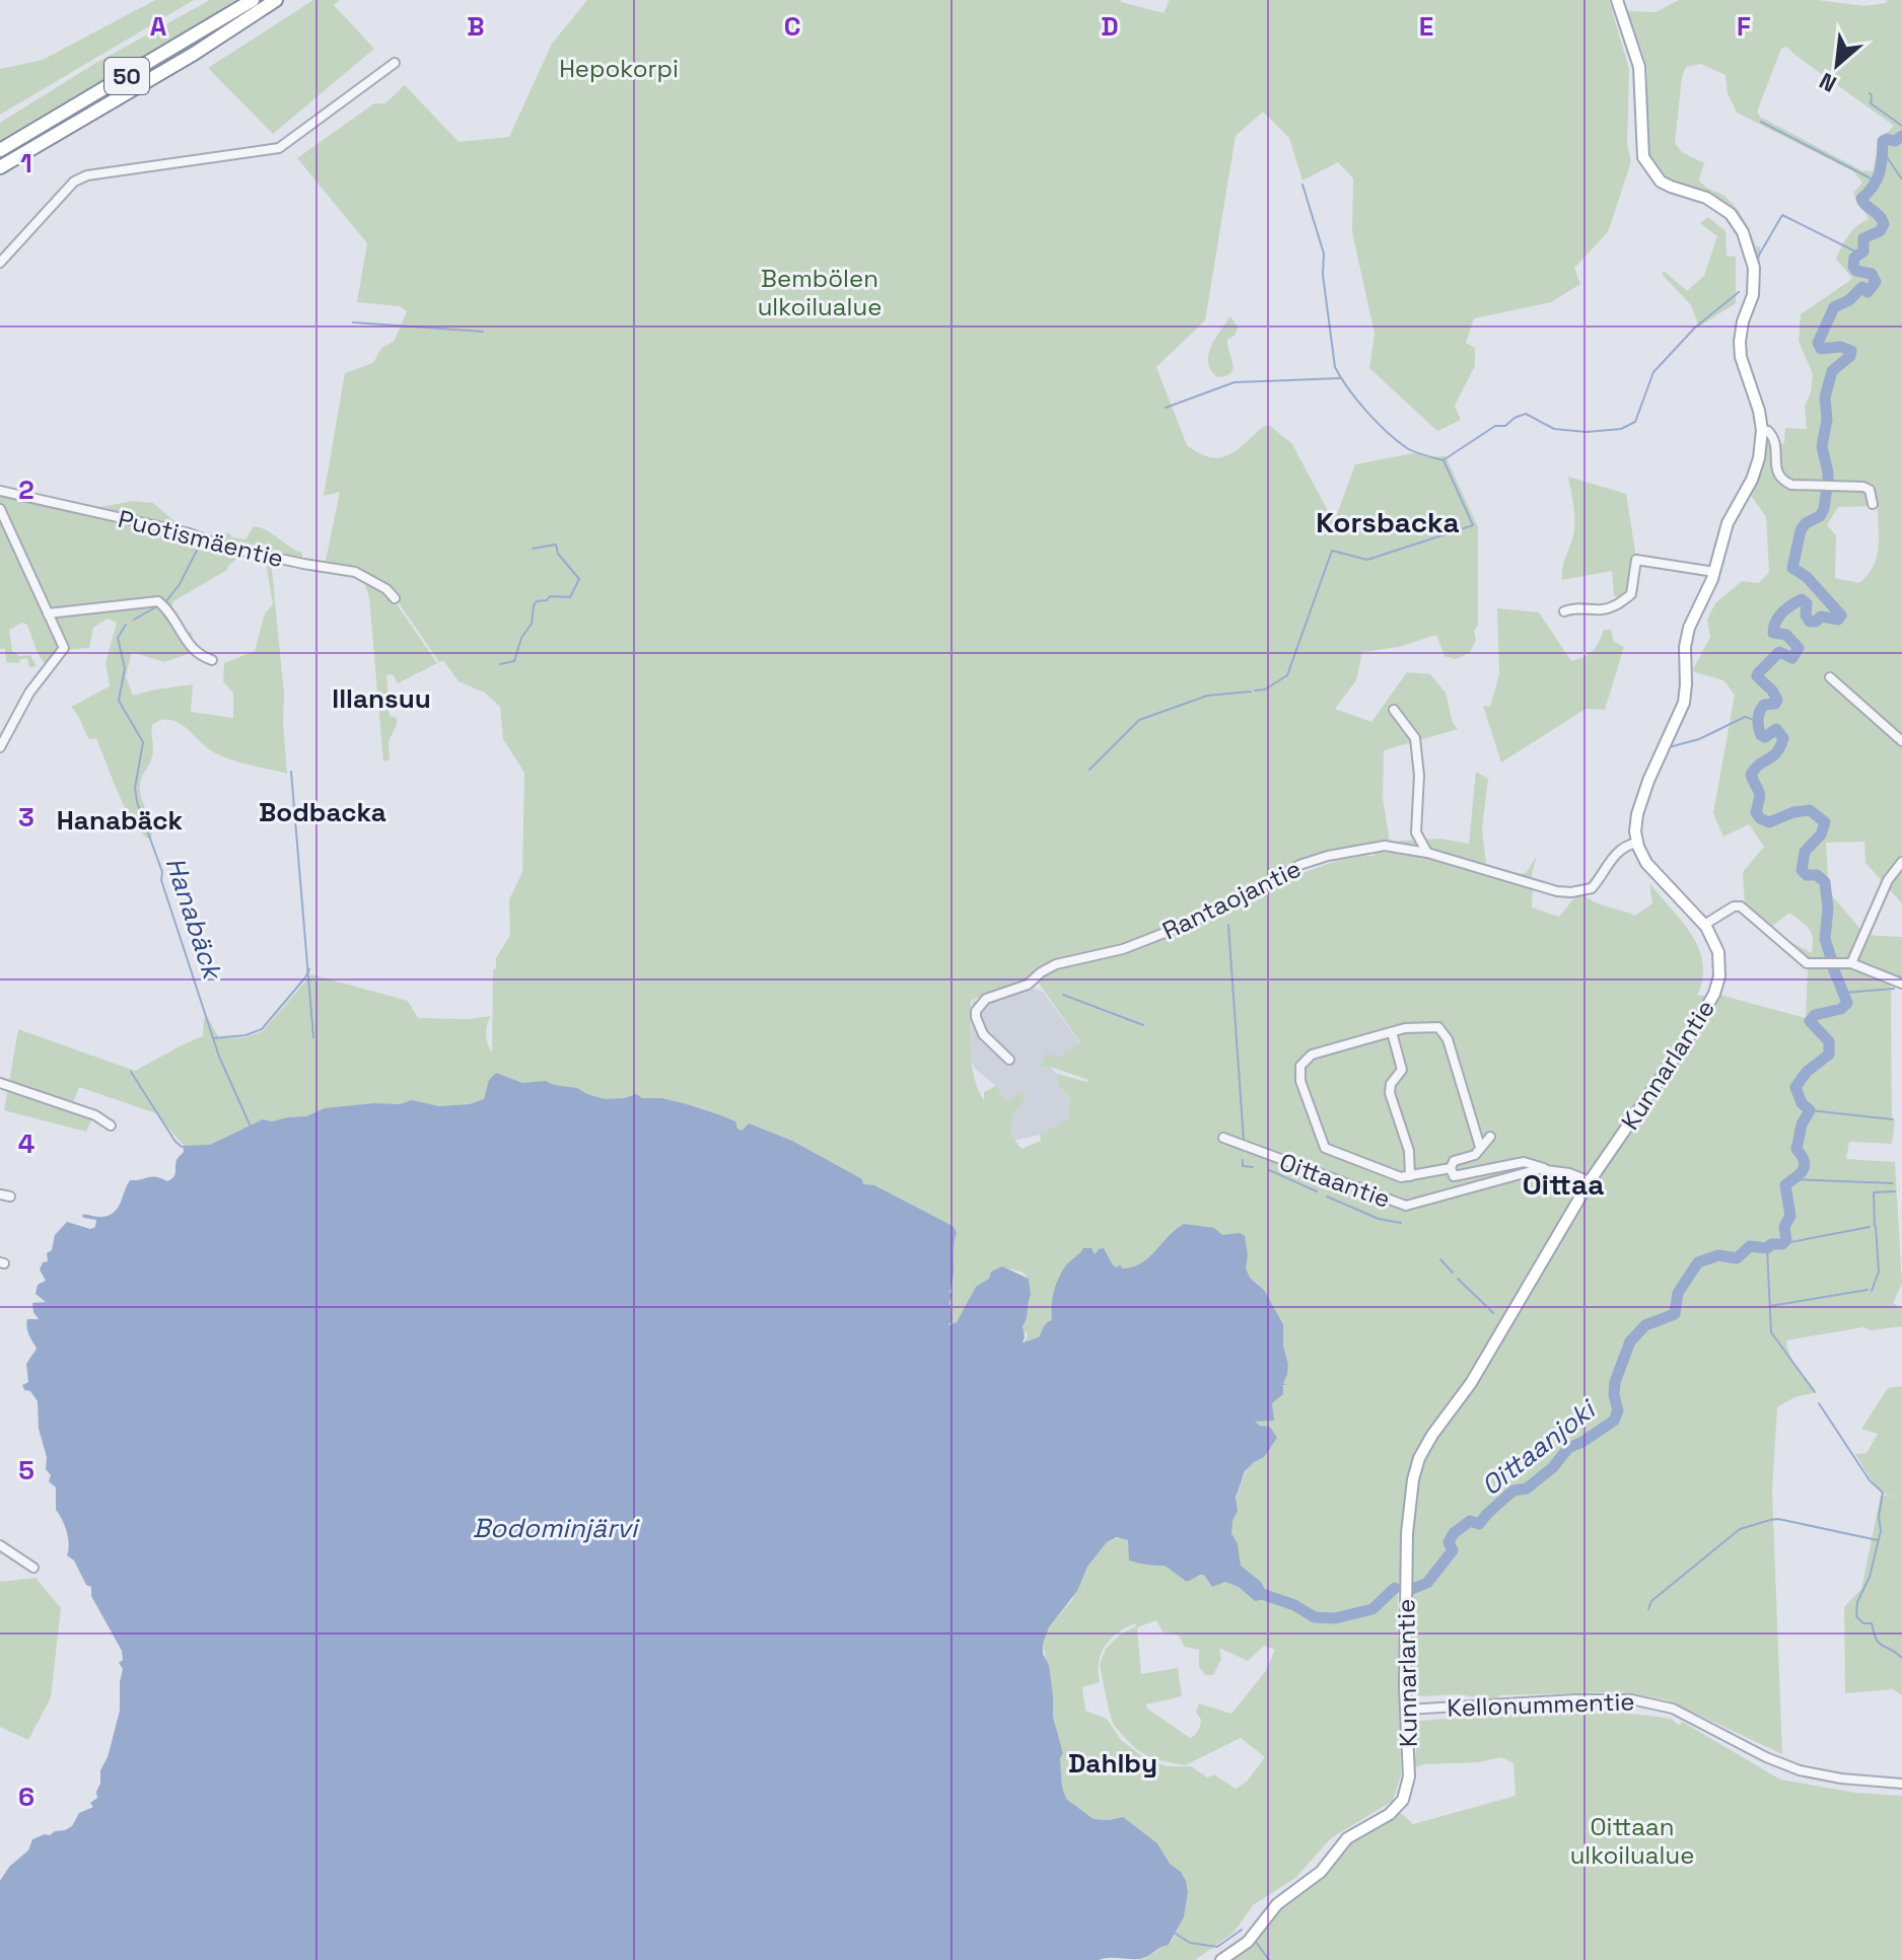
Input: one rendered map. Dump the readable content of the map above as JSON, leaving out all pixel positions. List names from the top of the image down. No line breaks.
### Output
{"streets":{"highway":["50"],"main road":["Kunnarlantie"],"street":["Puotismäentie","Rantaojantie","Oittaantie","Kellonummentie"]},"crossings":[["Rantaojantie","Kunnarlantie"],["Kunnarlantie","Oittaantie"],["Kunnarlantie","Kellonummentie"]],"districts":["Korsbacka","Illansuu","Bodbacka","Hanabäck","Oittaa","Dahlby"],"water":["Hanabäck","Oittaanjoki","Bodominjärvi"],"parks":["Hepokorpi","Bembölen ulkoilualue","Oittaan ulkoilualue"],"north":"bottom left","grid":{"columns":["A","B","C","D","E","F"],"rows":["1","2","3","4","5","6"]}}
